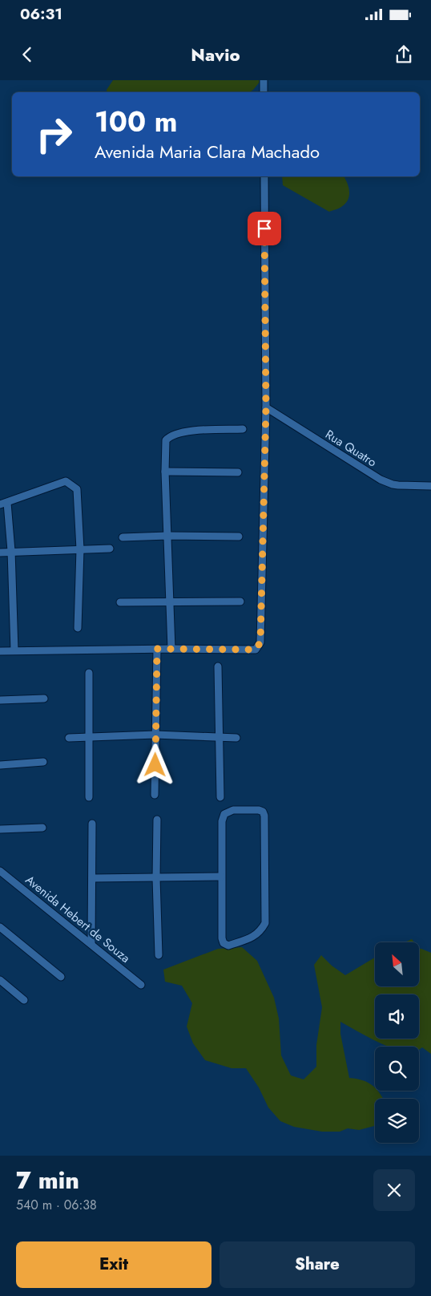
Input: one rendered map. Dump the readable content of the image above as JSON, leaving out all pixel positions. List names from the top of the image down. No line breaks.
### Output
{"streets":{"street":["Rua Quatro","Avenida Hebert de Souza"]},"north":"top left","page":{"status":"06:31","header":"Navio","turn":["100 m","Avenida Maria Clara Machado"],"heading":["7 min","540 m · 06:38"],"buttons":["Exit","Share"]}}
